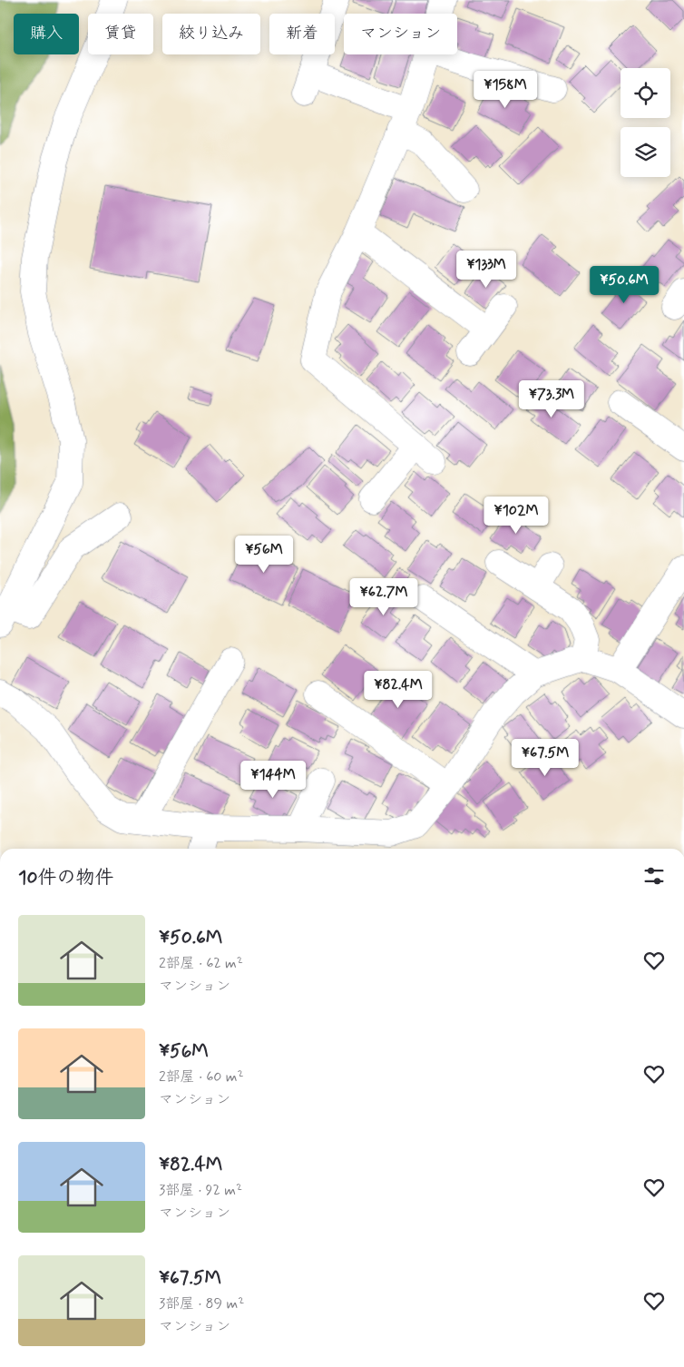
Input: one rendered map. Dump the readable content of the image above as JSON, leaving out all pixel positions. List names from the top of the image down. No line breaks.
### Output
{"page":{"chip":["購入","賃貸","絞り込み","新着","マンション"],"price":["¥158M","¥133M","¥50.6M","¥73.3M","¥102M","¥56M","¥62.7M","¥82.4M","¥67.5M","¥144M"],"heading":"10件の物件","list":[{"name":"¥50.6M","note":"2部屋 · 62 m² · マンション"},{"name":"¥56M","note":"2部屋 · 60 m² · マンション"},{"name":"¥82.4M","note":"3部屋 · 92 m² · マンション"},{"name":"¥67.5M","note":"3部屋 · 89 m² · マンション"}]}}
